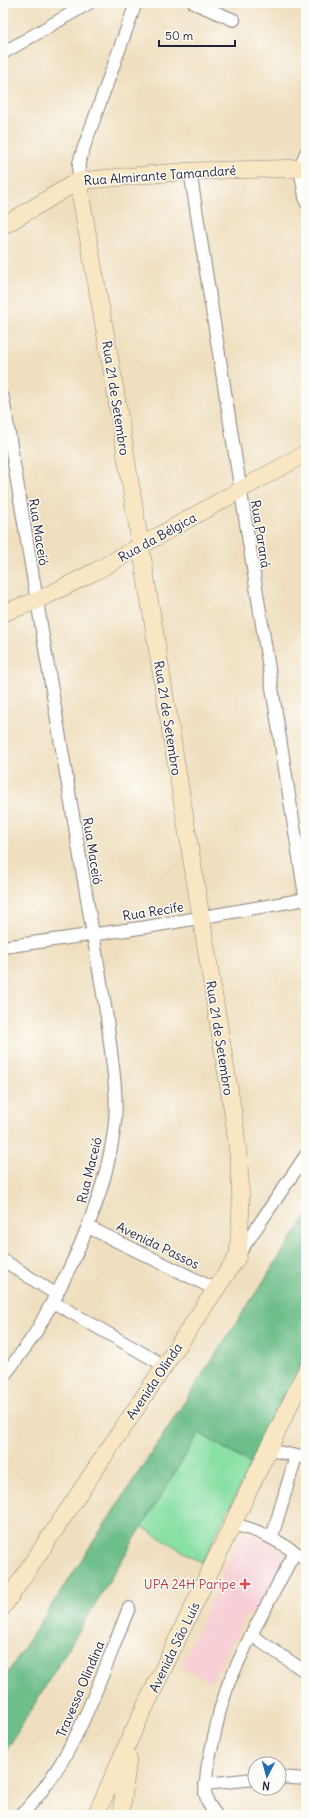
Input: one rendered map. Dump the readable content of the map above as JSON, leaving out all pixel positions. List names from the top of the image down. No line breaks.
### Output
{"streets":{"main road":["Rua Almirante Tamandaré","Rua 21 de Setembro","Rua da Bélgica","Avenida Olinda","Avenida São Luís"],"street":["Rua Maceió","Rua Paraná","Rua Recife","Avenida Passos","Travessa Olindina"]},"crossings":[["Rua Almirante Tamandaré","Rua 21 de Setembro"],["Rua Almirante Tamandaré","Rua Paraná"],["Rua 21 de Setembro","Rua da Bélgica"],["Rua 21 de Setembro","Rua Recife"],["Rua 21 de Setembro","Avenida Olinda"],["Rua Maceió","Rua da Bélgica"],["Rua Maceió","Rua Recife"],["Rua Maceió","Avenida Passos"],["Rua Paraná","Rua da Bélgica"],["Rua Paraná","Rua Recife"],["Avenida Passos","Avenida Olinda"]],"places":{"health":["UPA 24H Paripe"]},"scale_bar":"50 m","north":"bottom"}
